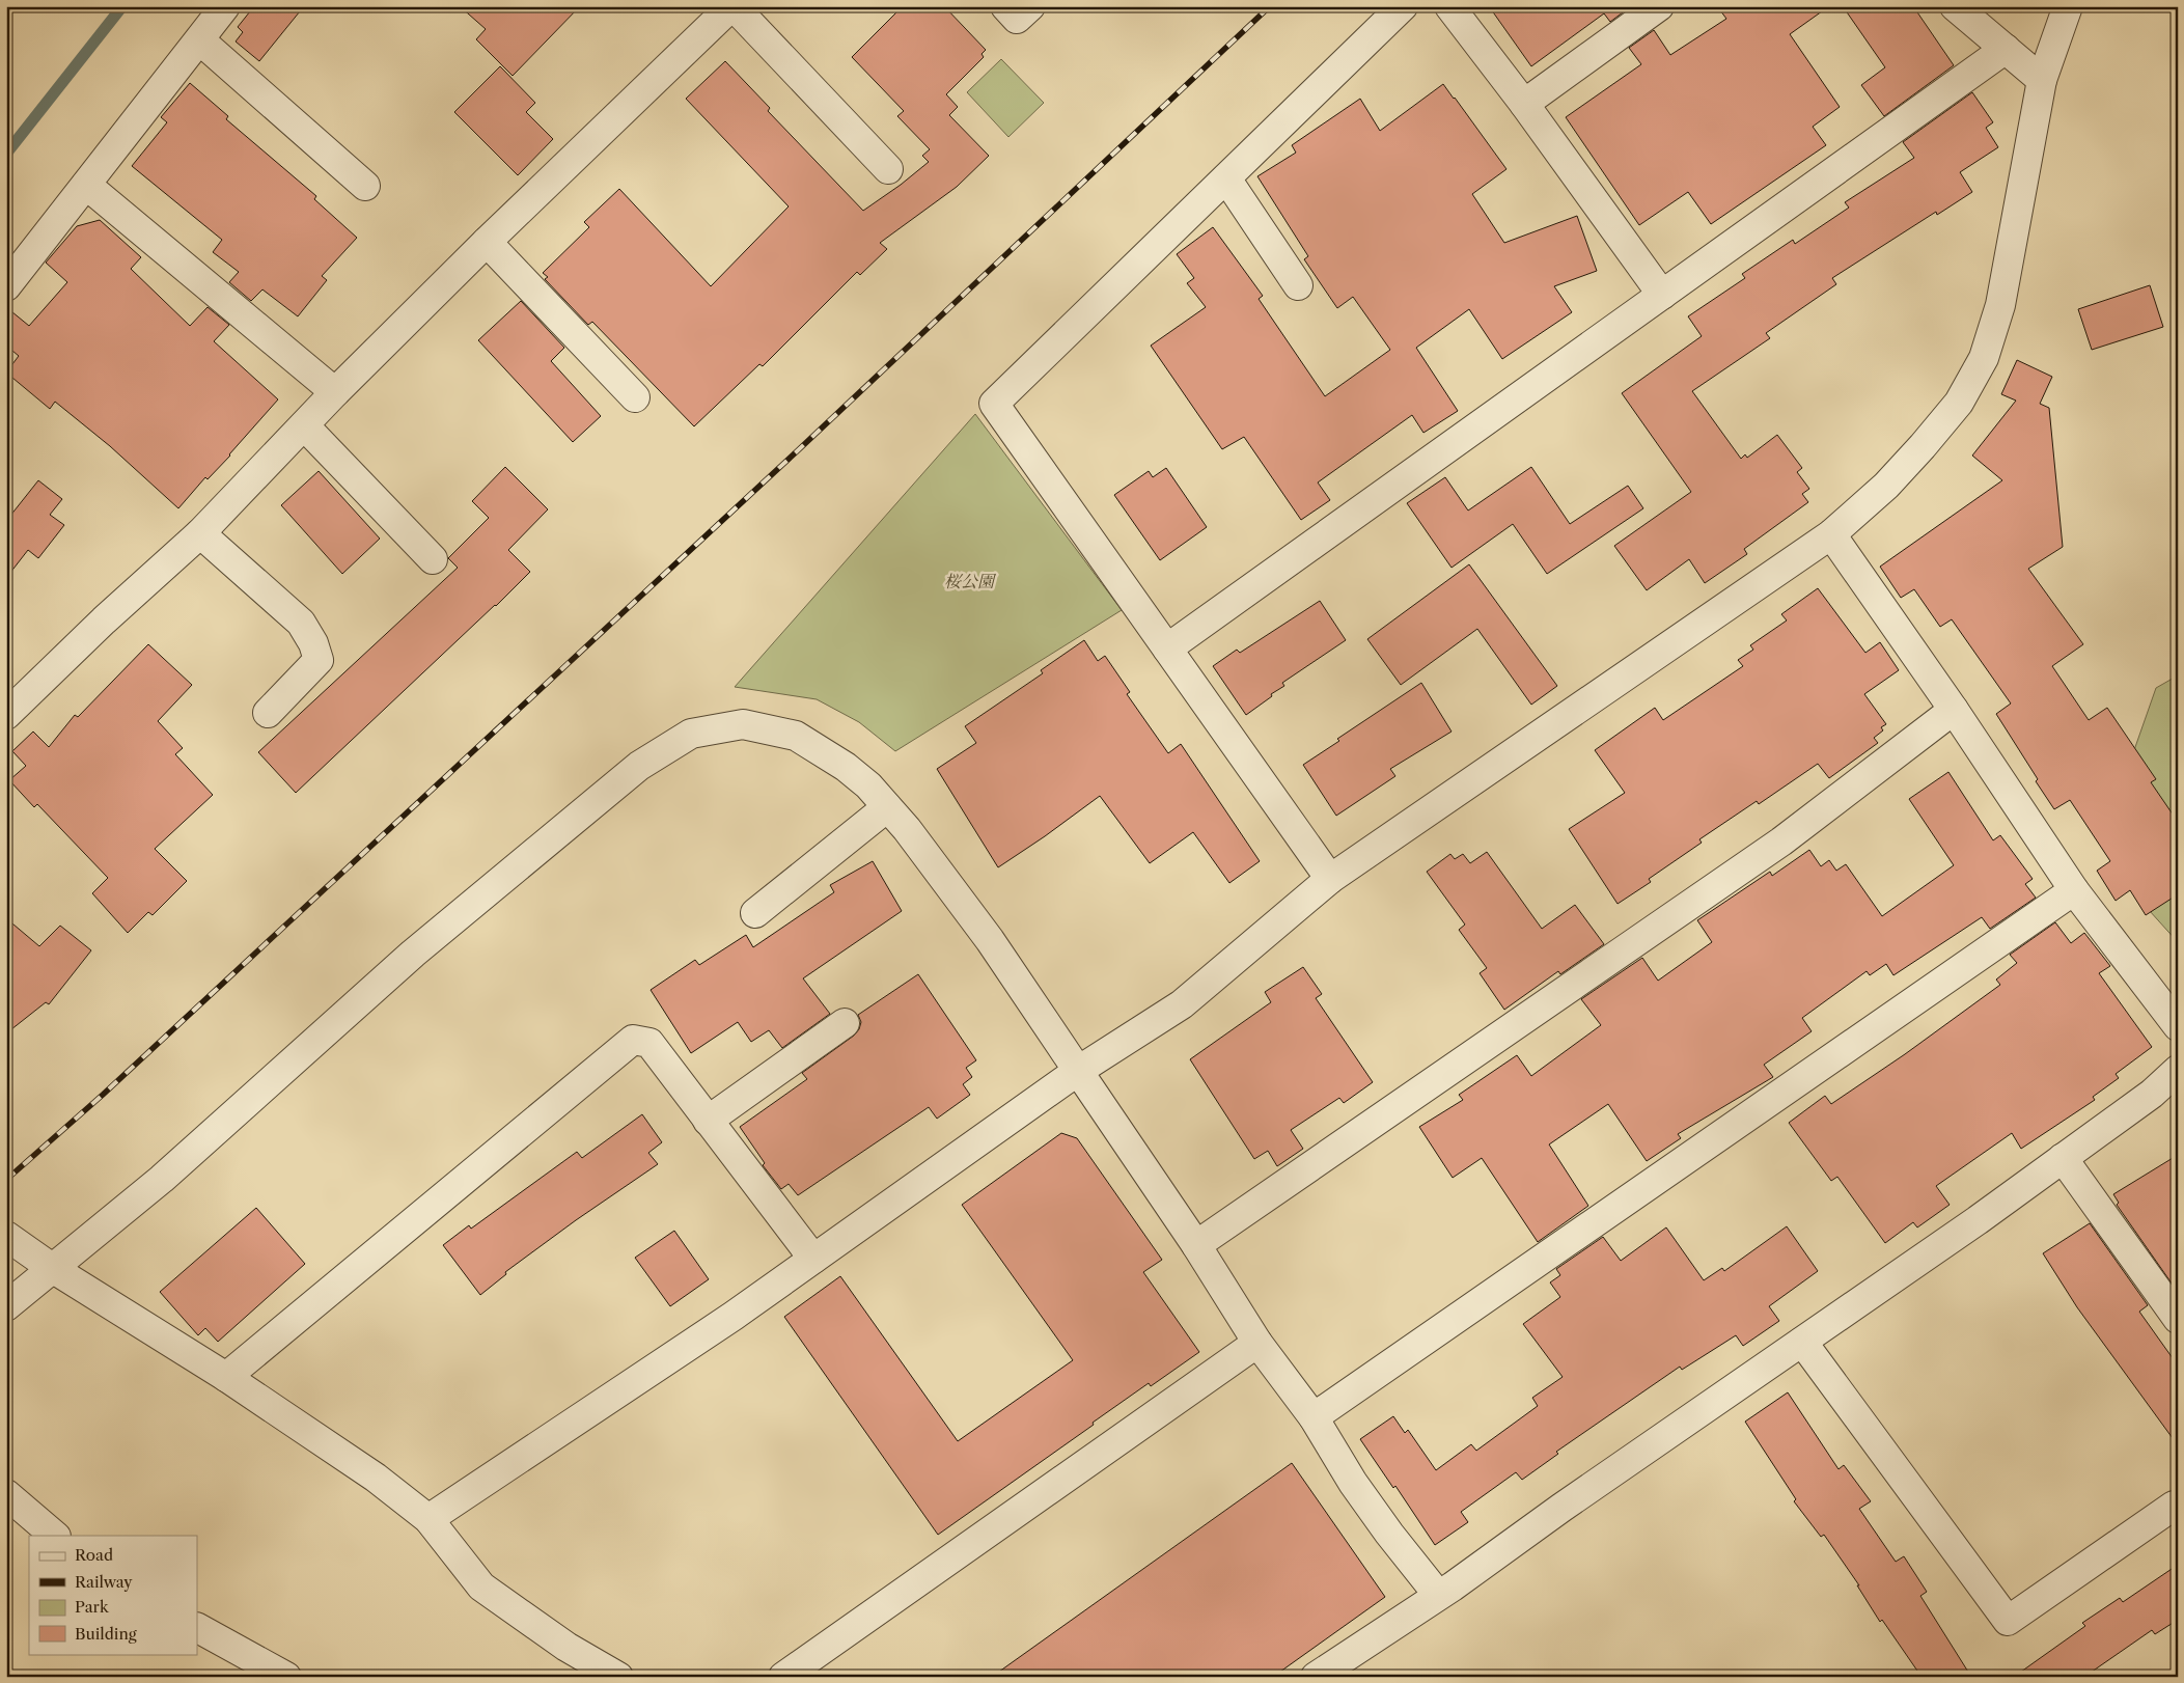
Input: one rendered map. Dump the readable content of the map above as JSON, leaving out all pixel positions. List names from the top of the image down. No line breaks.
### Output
{"parks":["桜公園"],"legend":["Road","Railway","Park","Building"]}
